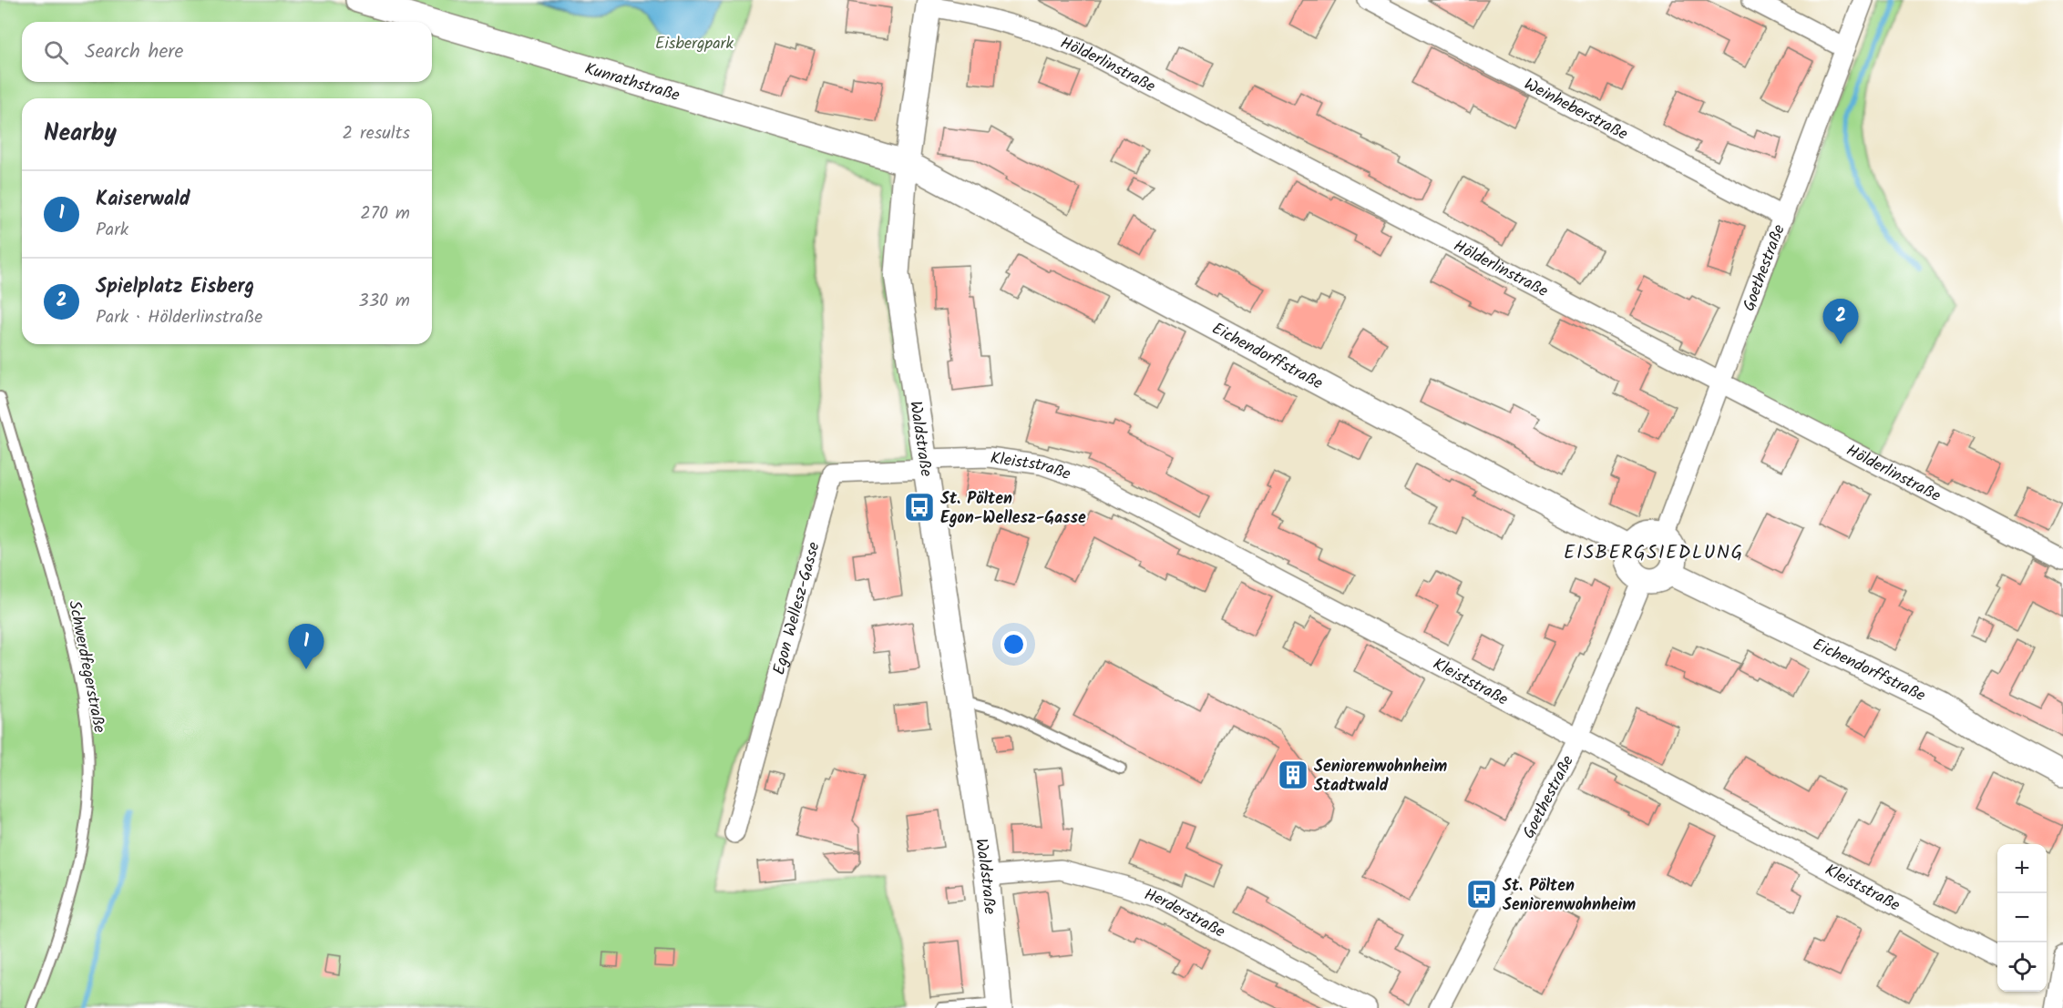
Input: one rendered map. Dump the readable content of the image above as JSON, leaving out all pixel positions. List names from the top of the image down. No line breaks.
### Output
{"streets":{"street":["Hölderlinstraße","Kunrathstraße","Weinheberstraße","Goethestraße","Eichendorffstraße","Waldstraße","Kleiststraße","Egon Wellesz-Gasse","Herderstraße"],"lane":["Schwerdfegerstraße"]},"crossings":[["Hölderlinstraße","Goethestraße"],["Hölderlinstraße","Waldstraße"],["Kunrathstraße","Eichendorffstraße"],["Kunrathstraße","Waldstraße"],["Weinheberstraße","Goethestraße"],["Goethestraße","Eichendorffstraße"],["Goethestraße","Kleiststraße"],["Eichendorffstraße","Waldstraße"],["Waldstraße","Kleiststraße"],["Waldstraße","Egon Wellesz-Gasse"],["Waldstraße","Herderstraße"],["Kleiststraße","Egon Wellesz-Gasse"]],"districts":["EISBERGSIEDLUNG"],"parks":["Eisbergpark"],"places":{"bus stop":["St. Pölten Egon-Wellesz-Gasse","St. Pölten Seniorenwohnheim"],"building":["Seniorenwohnheim Stadtwald"]},"page":{"search":"Search here","heading":["Nearby","2 results"],"list":[{"mark":"1","name":"Kaiserwald","note":"Park","value":"270 m"},{"mark":"2","name":"Spielplatz Eisberg","note":"Park · Hölderlinstraße","value":"330 m"}],"pins":["2","1"],"map_buttons":["+","−"]}}
